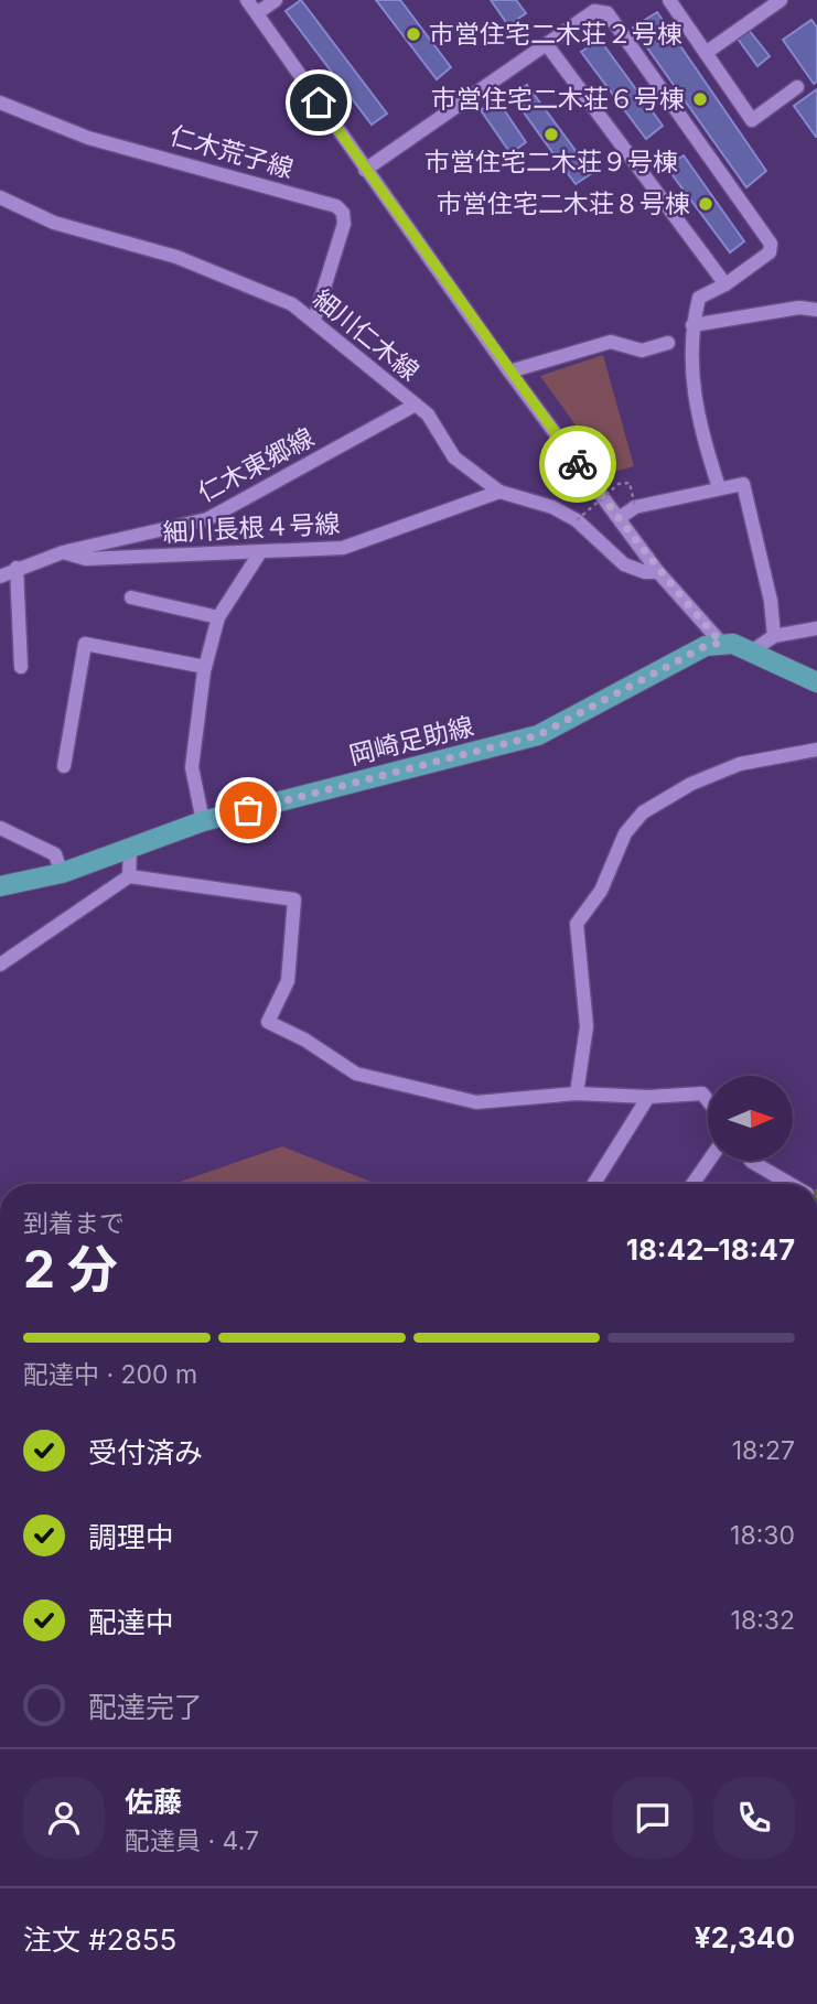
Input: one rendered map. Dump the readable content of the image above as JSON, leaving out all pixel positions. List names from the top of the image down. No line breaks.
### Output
{"streets":{"main road":["岡崎足助線"],"street":["仁木荒子線","細川仁木線","仁木東郷線","細川長根４号線"]},"crossings":[["仁木荒子線","細川仁木線"],["細川仁木線","仁木東郷線"],["細川仁木線","細川長根４号線"],["仁木東郷線","細川長根４号線"]],"places":["市営住宅二木荘２号棟","市営住宅二木荘６号棟","市営住宅二木荘９号棟","市営住宅二木荘８号棟"],"north":"right","page":{"heading":["2 分","到着まで","18:42–18:47"],"panel":["佐藤","配達員 · 4.7","注文 #2855","¥2,340"],"bar":"配達中 · 200 m","list":[["受付済み","18:27"],["調理中","18:30"],["配達中","18:32"],"配達完了"]}}
